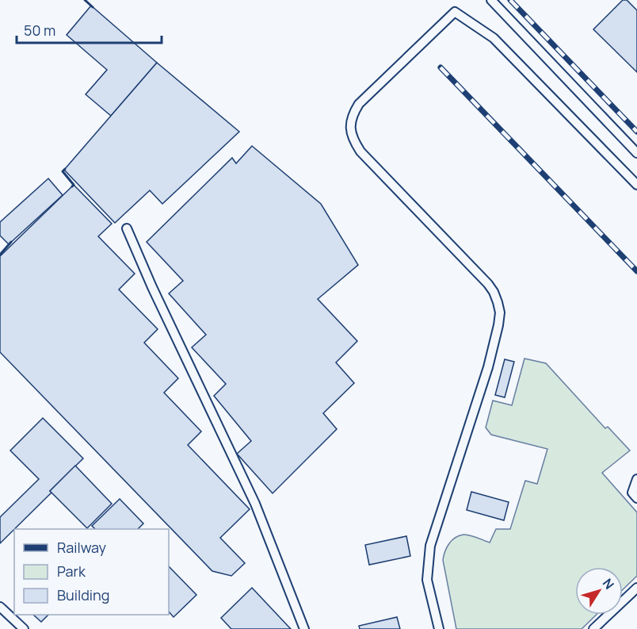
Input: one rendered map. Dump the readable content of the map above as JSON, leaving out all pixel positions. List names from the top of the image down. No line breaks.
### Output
{"legend":["Railway","Park","Building"],"scale_bar":"50 m","north":"top right"}
